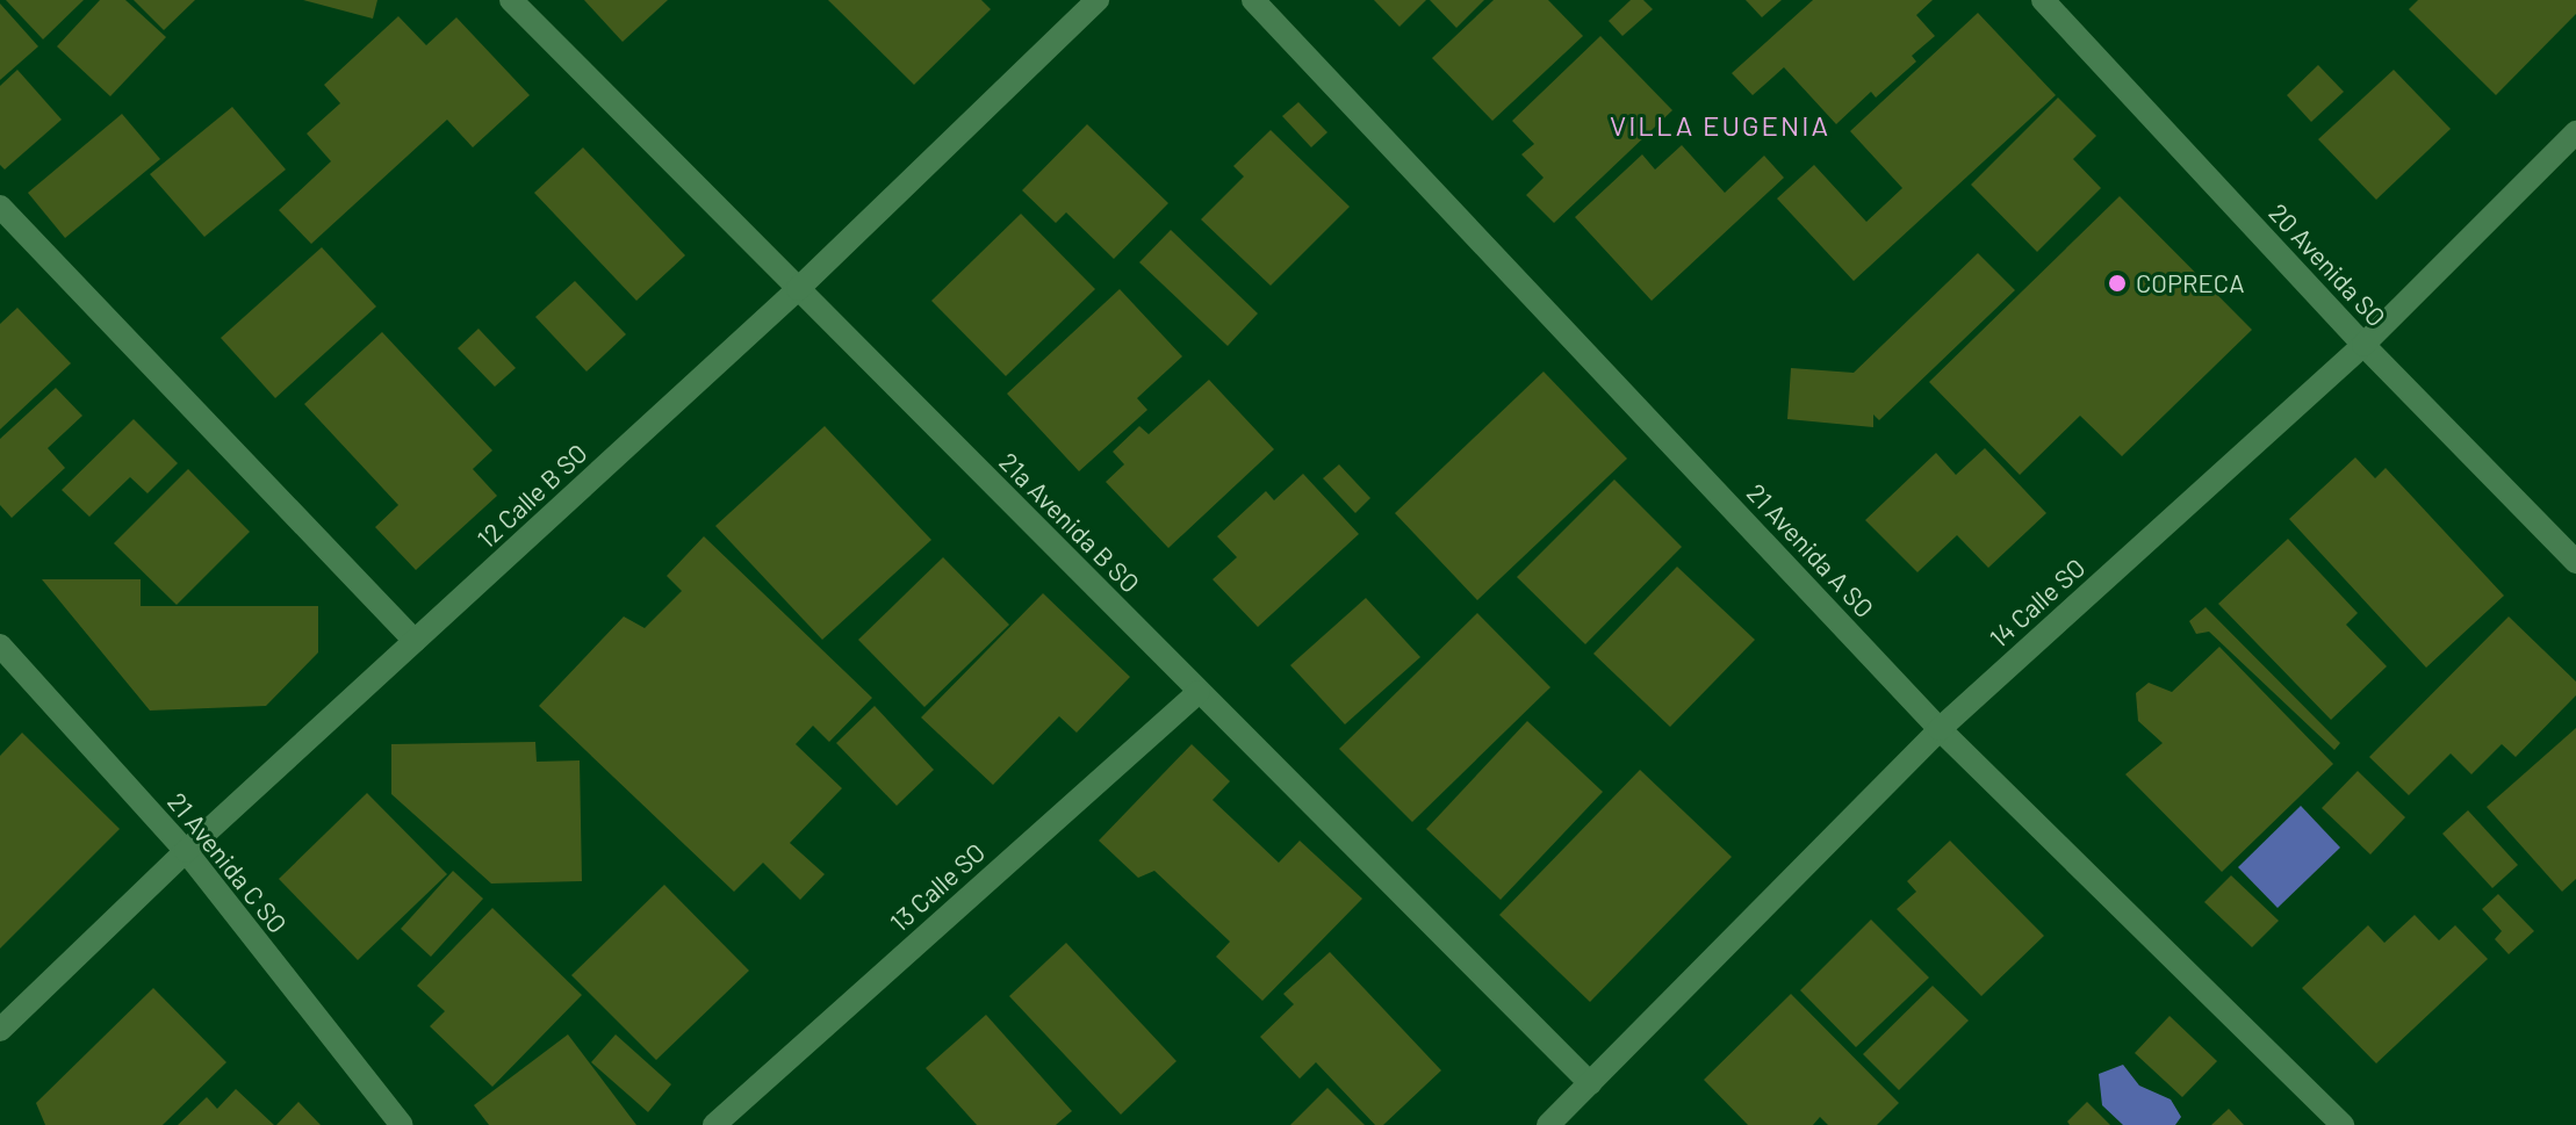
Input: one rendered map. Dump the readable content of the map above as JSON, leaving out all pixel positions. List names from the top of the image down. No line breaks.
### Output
{"streets":{"street":["20 Avenida SO","12 Calle B SO","21a Avenida B SO","21 Avenida A SO","14 Calle SO","21 Avenida C SO","13 Calle SO"]},"crossings":[["20 Avenida SO","14 Calle SO"],["12 Calle B SO","21a Avenida B SO"],["12 Calle B SO","21 Avenida C SO"],["21a Avenida B SO","14 Calle SO"],["21a Avenida B SO","13 Calle SO"],["21 Avenida A SO","14 Calle SO"]],"districts":["VILLA EUGENIA"],"places":["COPRECA"]}
